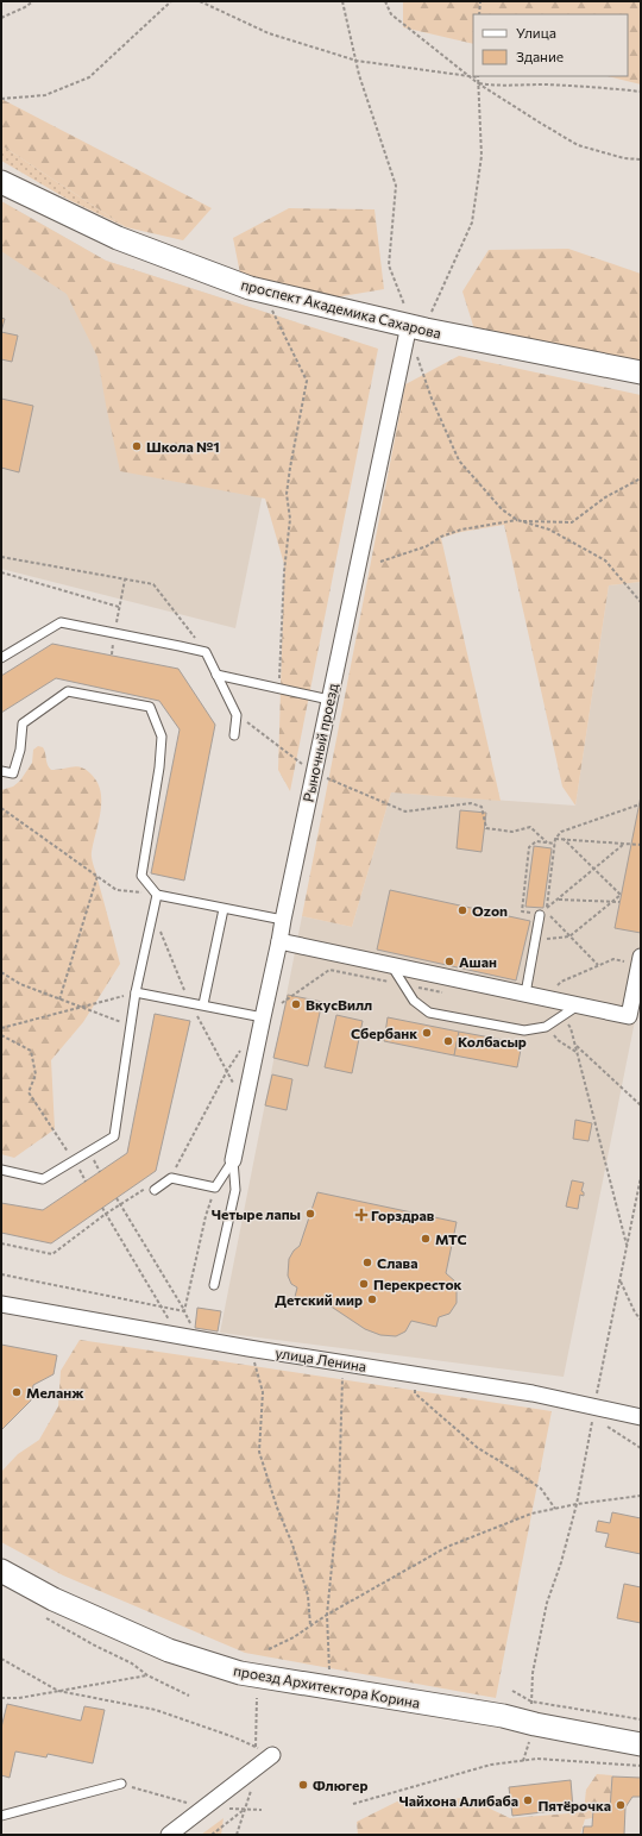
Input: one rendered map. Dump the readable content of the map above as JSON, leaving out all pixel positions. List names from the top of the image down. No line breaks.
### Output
{"streets":{"street":["проспект Академика Сахарова","Рыночный проезд","улица Ленина","проезд Архитектора Корина"]},"crossings":[["проспект Академика Сахарова","Рыночный проезд"]],"places":{"other":["Школа №1","Ozon","Ашан","ВкусВилл","Сбербанк","Колбасыр","Четыре лапы","МТС","Слава","Перекресток","Детский мир","Меланж","Флюгер","Чайхона Алибаба","Пятёрочка"],"health":["Горздрав"]},"legend":["Улица","Здание"]}
